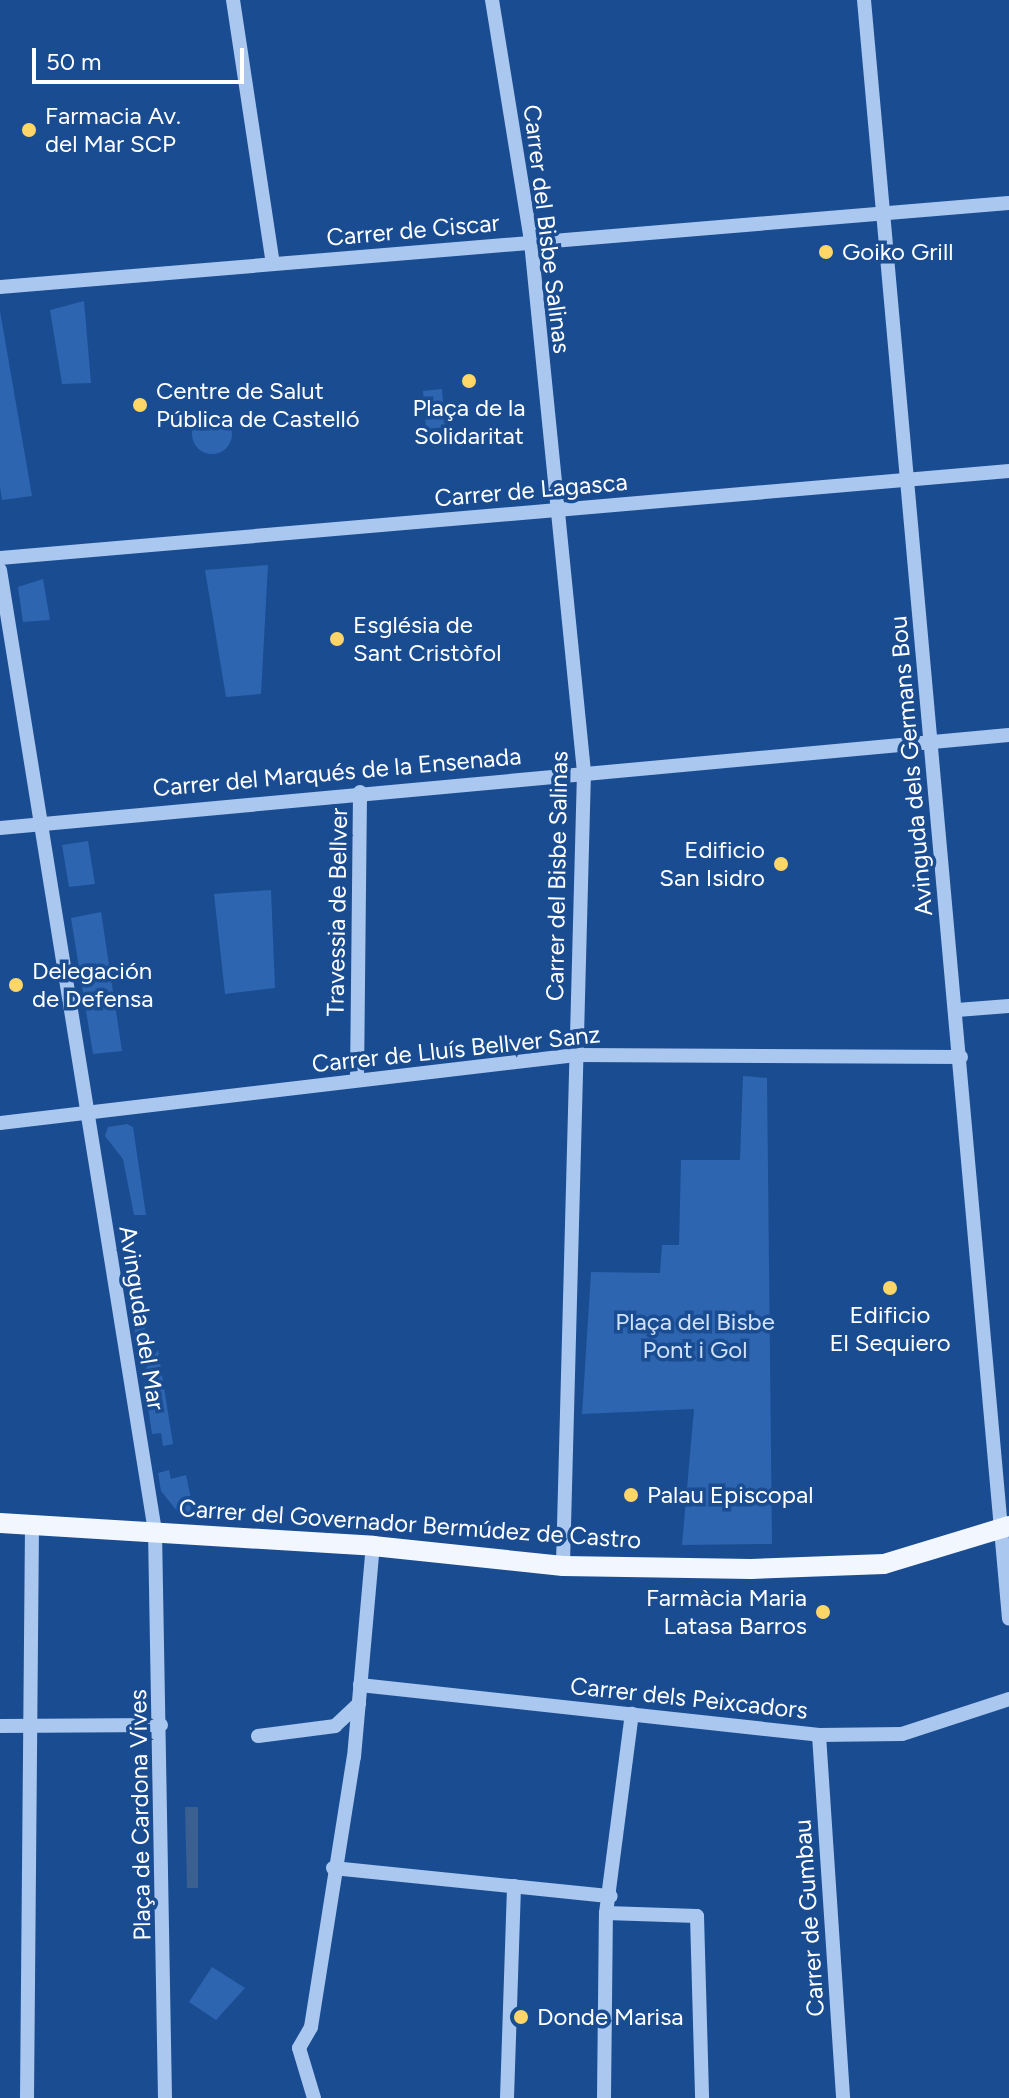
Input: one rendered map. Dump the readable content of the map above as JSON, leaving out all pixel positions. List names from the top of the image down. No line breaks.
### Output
{"streets":{"main road":["Carrer del Governador Bermúdez de Castro"],"street":["Carrer del Bisbe Salinas","Carrer de Ciscar","Carrer de Lagasca","Avinguda dels Germans Bou","Carrer del Marqués de la Ensenada","Travessia de Bellver","Carrer de Lluís Bellver Sanz","Avinguda del Mar","Carrer dels Peixcadors","Plaça de Cardona Vives","Carrer de Gumbau"]},"crossings":[["Carrer del Bisbe Salinas","Carrer de Ciscar"],["Carrer del Bisbe Salinas","Carrer de Lagasca"],["Carrer del Bisbe Salinas","Carrer del Marqués de la Ensenada"],["Carrer del Bisbe Salinas","Carrer de Lluís Bellver Sanz"],["Carrer del Bisbe Salinas","Carrer del Governador Bermúdez de Castro"],["Carrer de Ciscar","Avinguda dels Germans Bou"],["Carrer de Lagasca","Avinguda dels Germans Bou"],["Avinguda dels Germans Bou","Carrer del Marqués de la Ensenada"],["Avinguda dels Germans Bou","Carrer de Lluís Bellver Sanz"],["Avinguda dels Germans Bou","Carrer del Governador Bermúdez de Castro"],["Carrer del Marqués de la Ensenada","Travessia de Bellver"],["Carrer del Marqués de la Ensenada","Avinguda del Mar"],["Travessia de Bellver","Carrer de Lluís Bellver Sanz"],["Carrer de Lluís Bellver Sanz","Avinguda del Mar"],["Avinguda del Mar","Carrer del Governador Bermúdez de Castro"],["Avinguda del Mar","Plaça de Cardona Vives"],["Carrer del Governador Bermúdez de Castro","Plaça de Cardona Vives"],["Carrer dels Peixcadors","Carrer de Gumbau"]],"parks":["Plaça del Bisbe Pont i Gol"],"places":["Farmacia Av. del Mar SCP","Goiko Grill","Plaça de la Solidaritat","Centre de Salut Pública de Castelló","Església de Sant Cristòfol","Edificio San Isidro","Delegación de Defensa","Edificio El Sequiero","Palau Episcopal","Farmàcia Maria Latasa Barros","Donde Marisa"],"scale_bar":"50 m"}
